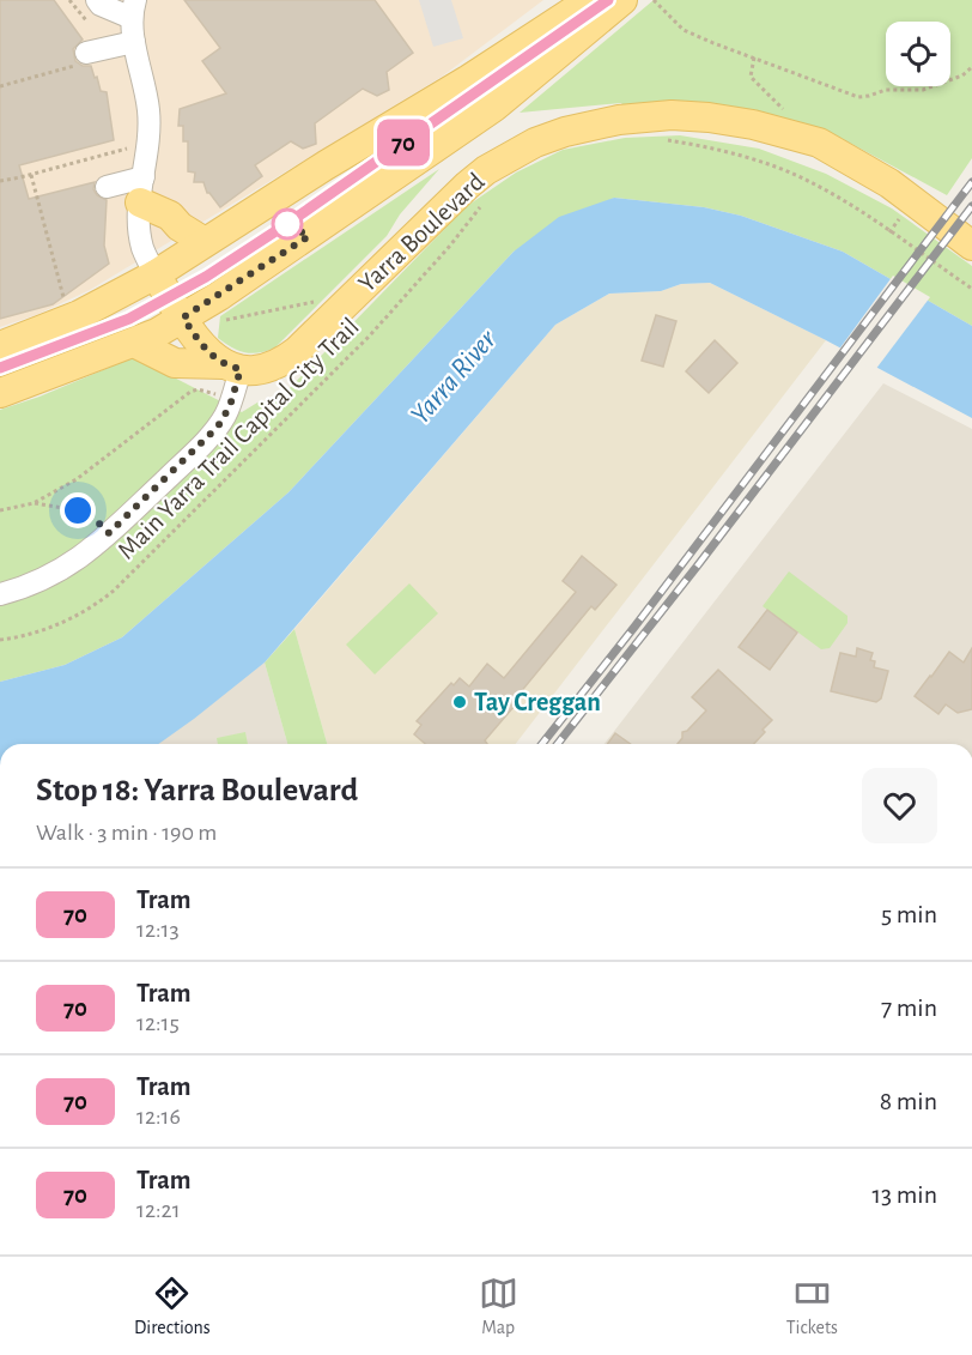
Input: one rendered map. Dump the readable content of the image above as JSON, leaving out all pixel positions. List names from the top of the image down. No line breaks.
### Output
{"streets":{"main road":["Yarra Boulevard"],"path":["Main Yarra Trail Capital City Trail"]},"water":["Yarra River"],"places":["Tay Creggan"],"lines":["tram line 70"],"page":{"on_map":"70","heading":["Stop 18: Yarra Boulevard","Walk · 3 min · 190 m"],"list":[{"mark":"70","name":"Tram","note":"12:13","value":"5 min"},{"mark":"70","name":"Tram","note":"12:15","value":"7 min"},{"mark":"70","name":"Tram","note":"12:16","value":"8 min"},{"mark":"70","name":"Tram","note":"12:21","value":"13 min"}],"tabs":["Directions","Map","Tickets"]}}
